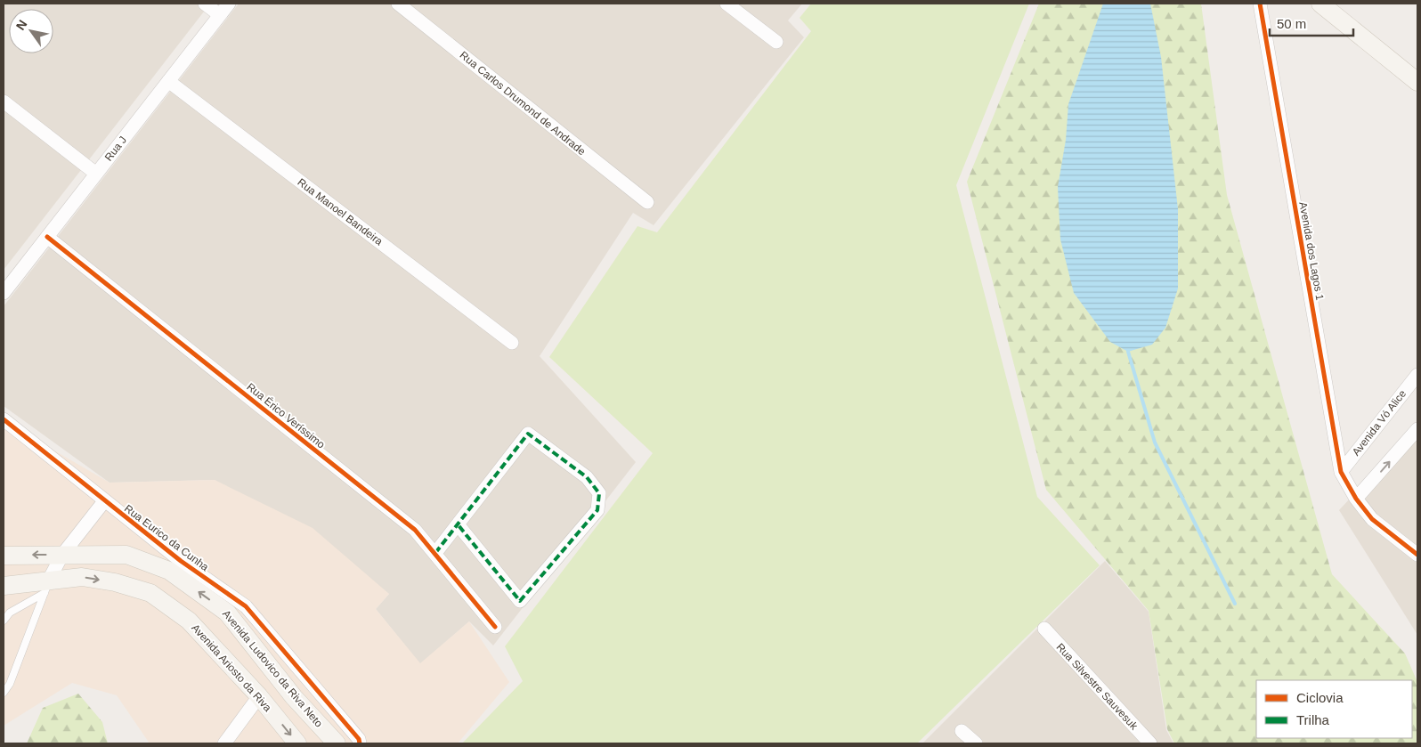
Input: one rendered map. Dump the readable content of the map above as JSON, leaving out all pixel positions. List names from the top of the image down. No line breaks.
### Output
{"streets":{"street":["Rua Carlos Drumond de Andrade","Rua J","Rua Manoel Bandeira","Avenida dos Lagos 1","Rua Érico Veríssimo","Avenida Vó Alice","Rua Eurico da Cunha","Avenida Ariosto da Riva","Avenida Ludovico da Riva Neto","Rua Silvestre Sauvesuk"]},"crossings":[["Rua J","Rua Manoel Bandeira"],["Rua J","Rua Érico Veríssimo"],["Avenida dos Lagos 1","Avenida Vó Alice"],["Rua Eurico da Cunha","Avenida Ludovico da Riva Neto"]],"one_way":["Avenida Ariosto da Riva","Avenida Ludovico da Riva Neto"],"legend":["Ciclovia","Trilha"],"scale_bar":"50 m","north":"top left"}
